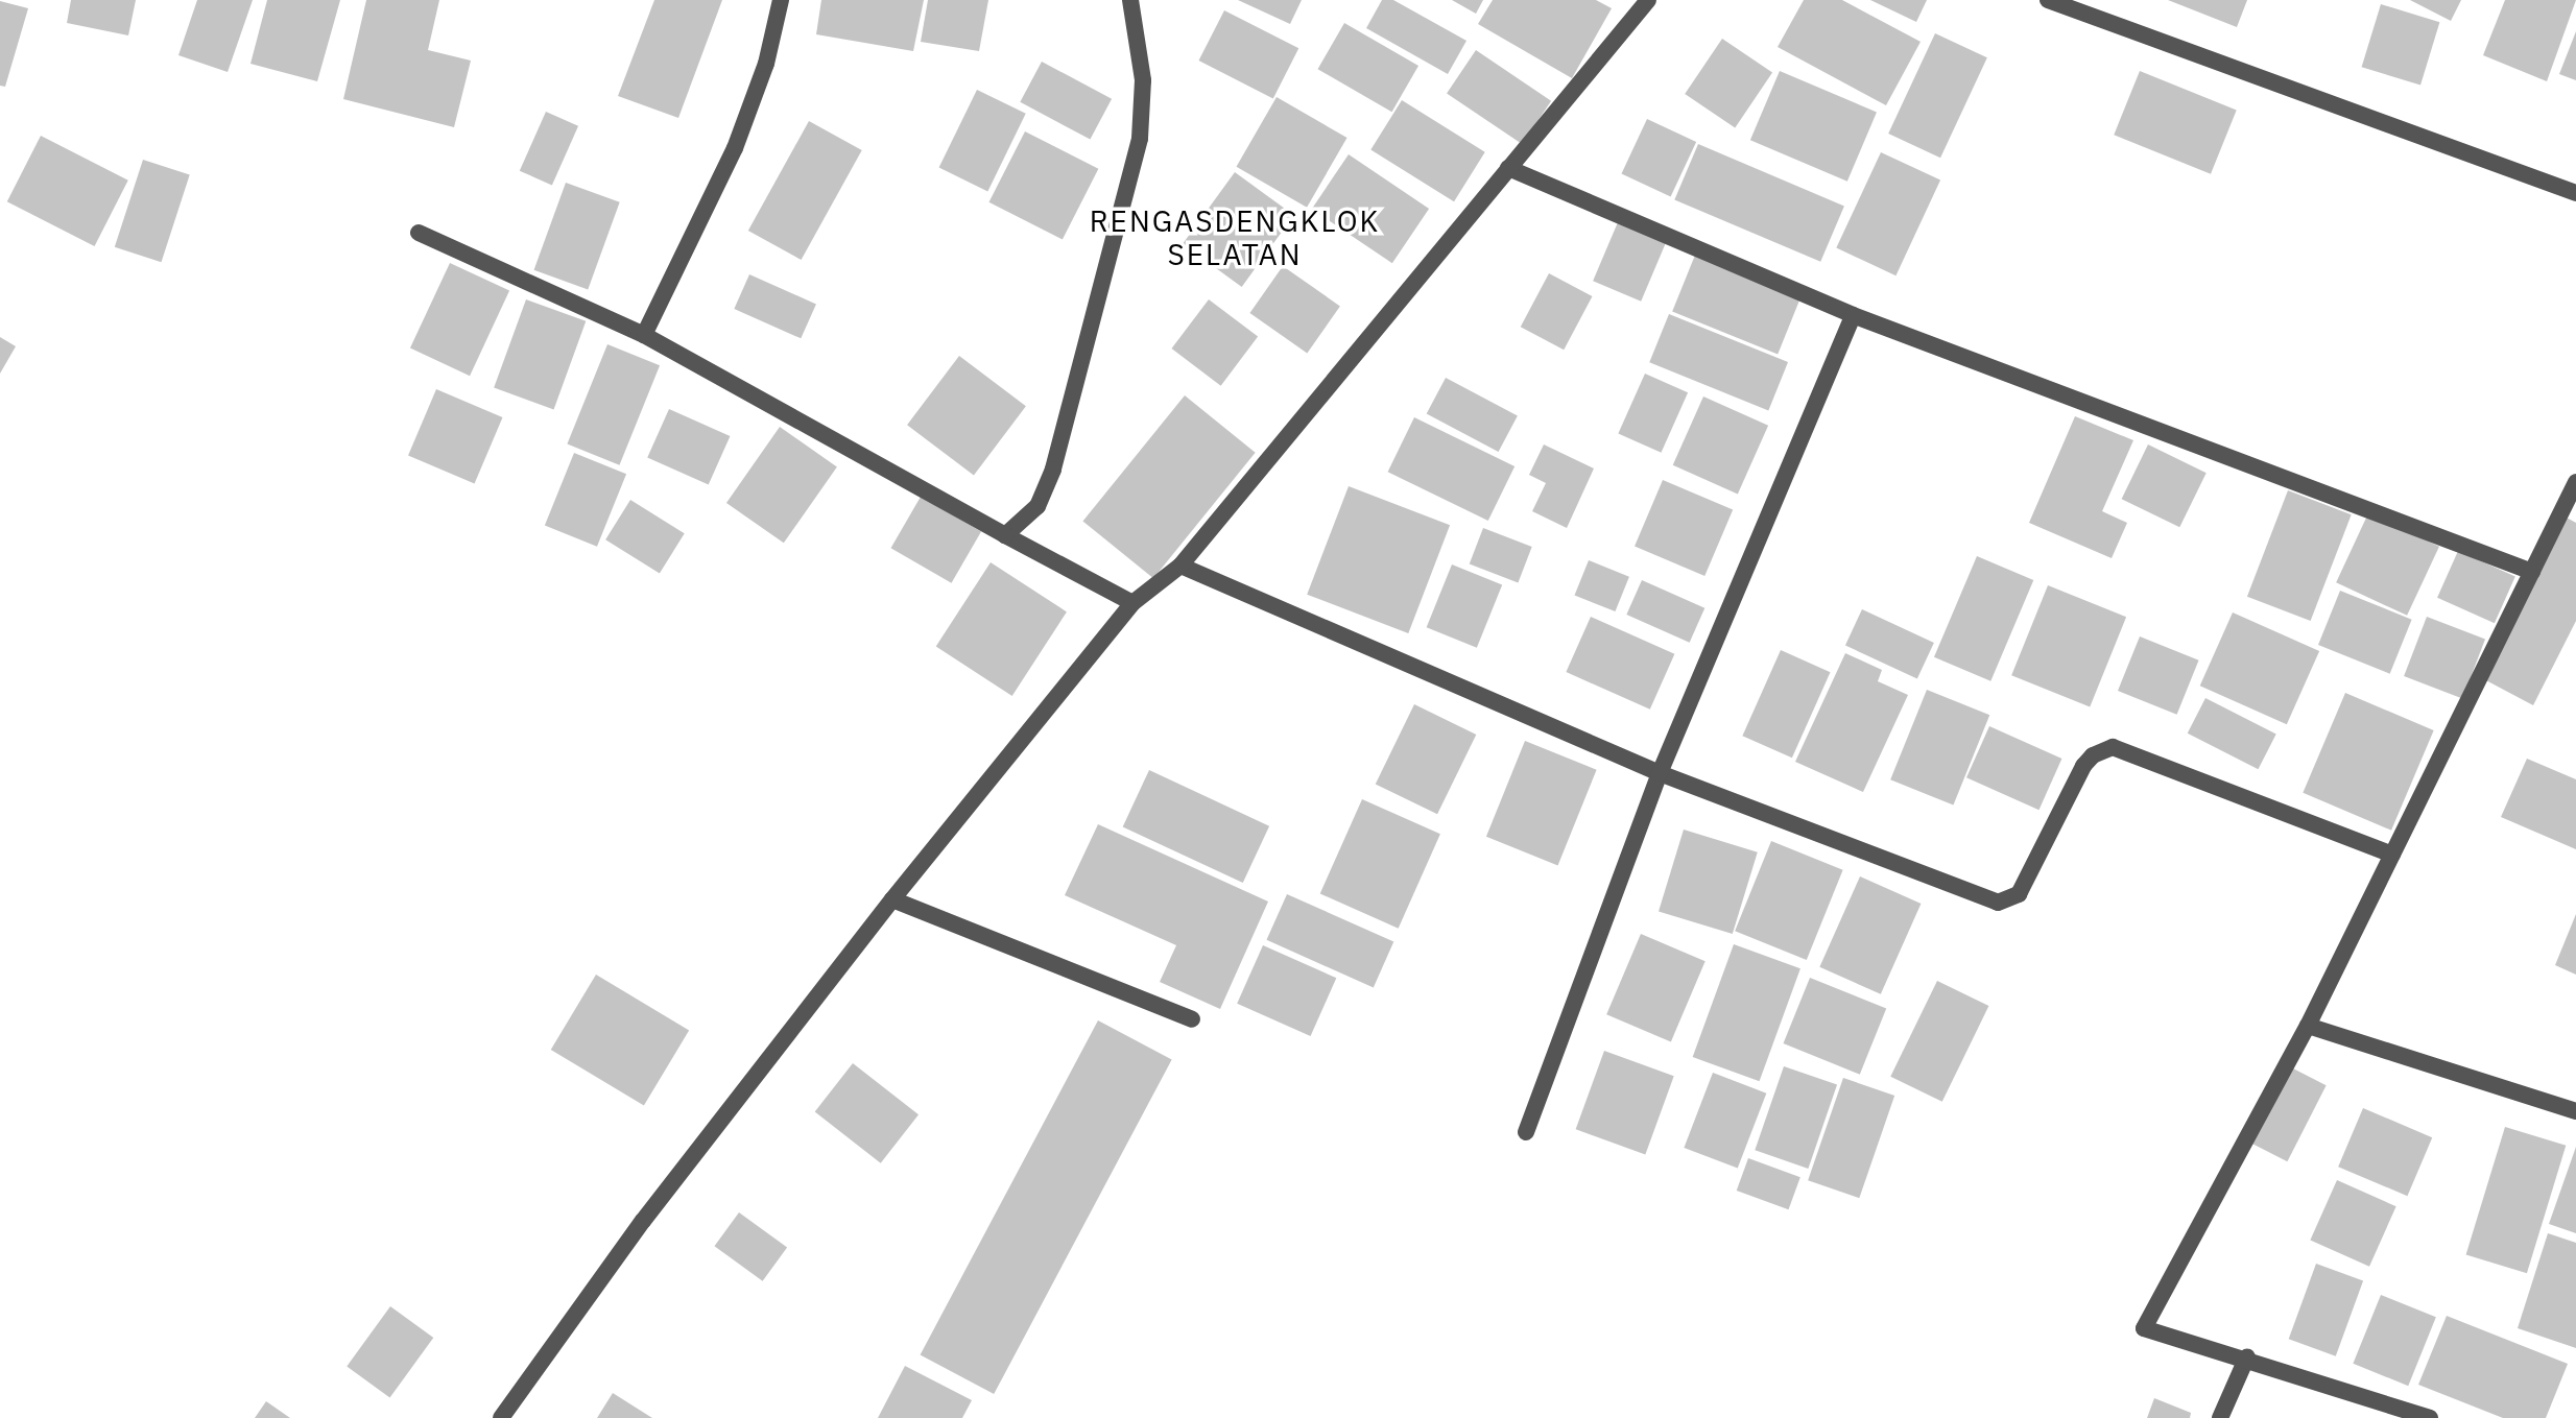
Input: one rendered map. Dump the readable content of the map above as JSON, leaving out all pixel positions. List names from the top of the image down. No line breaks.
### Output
{"districts":["RENGASDENGKLOK SELATAN"]}
